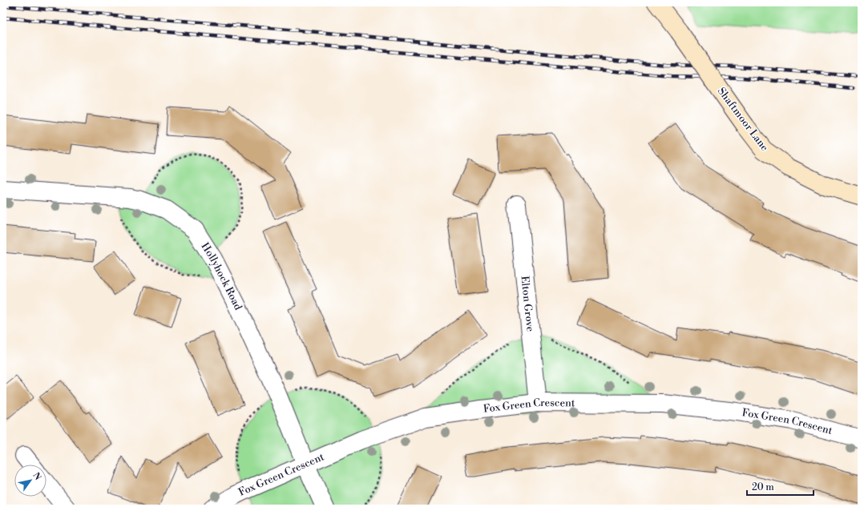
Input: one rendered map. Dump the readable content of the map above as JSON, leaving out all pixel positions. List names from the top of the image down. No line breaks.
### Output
{"streets":{"main road":["Shaftmoor Lane"],"street":["Hollyhock Road","Elton Grove","Fox Green Crescent"]},"crossings":[["Hollyhock Road","Fox Green Crescent"],["Elton Grove","Fox Green Crescent"]],"scale_bar":"20 m","north":"top right"}
